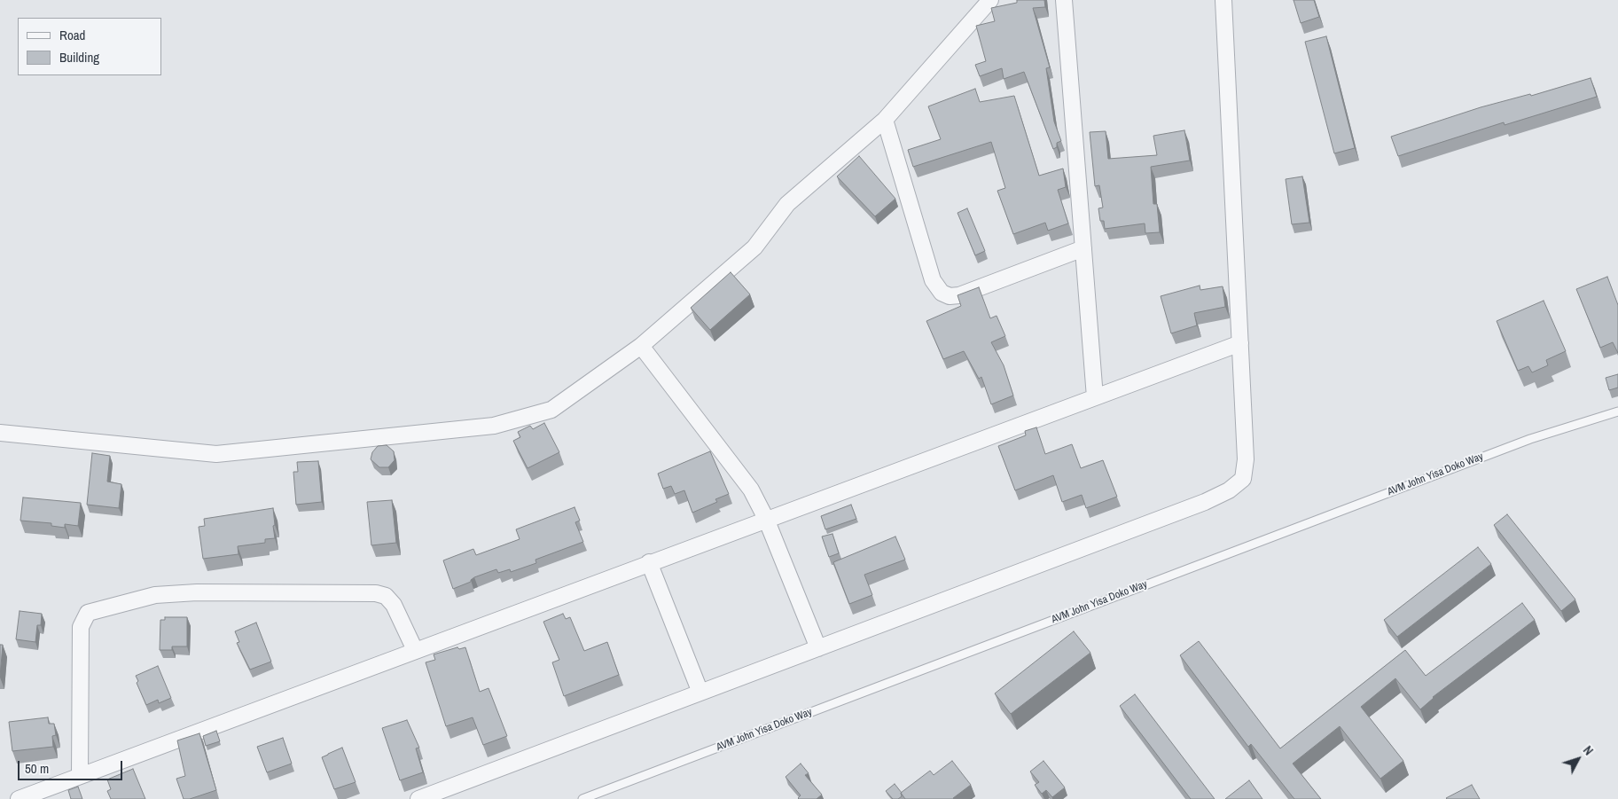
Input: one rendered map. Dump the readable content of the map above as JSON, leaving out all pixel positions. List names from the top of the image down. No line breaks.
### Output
{"streets":{"lane":["AVM John Yisa Doko Way"]},"legend":["Road","Building"],"scale_bar":"50 m","north":"top right"}
